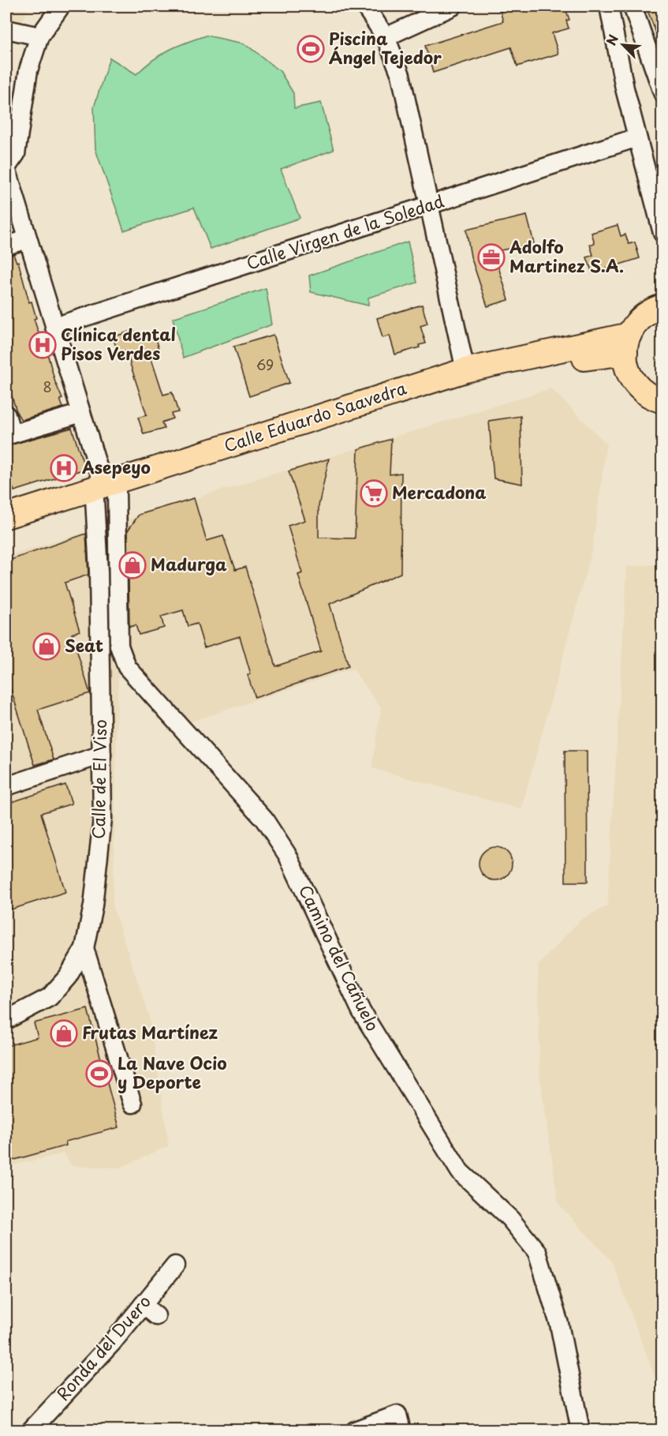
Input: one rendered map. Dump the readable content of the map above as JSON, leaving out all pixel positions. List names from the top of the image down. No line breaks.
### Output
{"streets":{"main road":["Calle Eduardo Saavedra"],"street":["Calle Virgen de la Soledad","Calle de El Viso","Camino del Cañuelo","Ronda del Duero"]},"crossings":[["Calle Eduardo Saavedra","Calle de El Viso"],["Calle Eduardo Saavedra","Camino del Cañuelo"],["Calle de El Viso","Camino del Cañuelo"]],"places":{"sports":["Piscina Ángel Tejedor","La Nave Ocio y Deporte"],"office":["Adolfo Martinez S.A."],"hospital":["Clínica dental Pisos Verdes","Asepeyo"],"supermarket":["Mercadona"],"shop":["Madurga","Seat","Frutas Martínez"]},"house_numbers":["69","8"],"north":"top left"}
